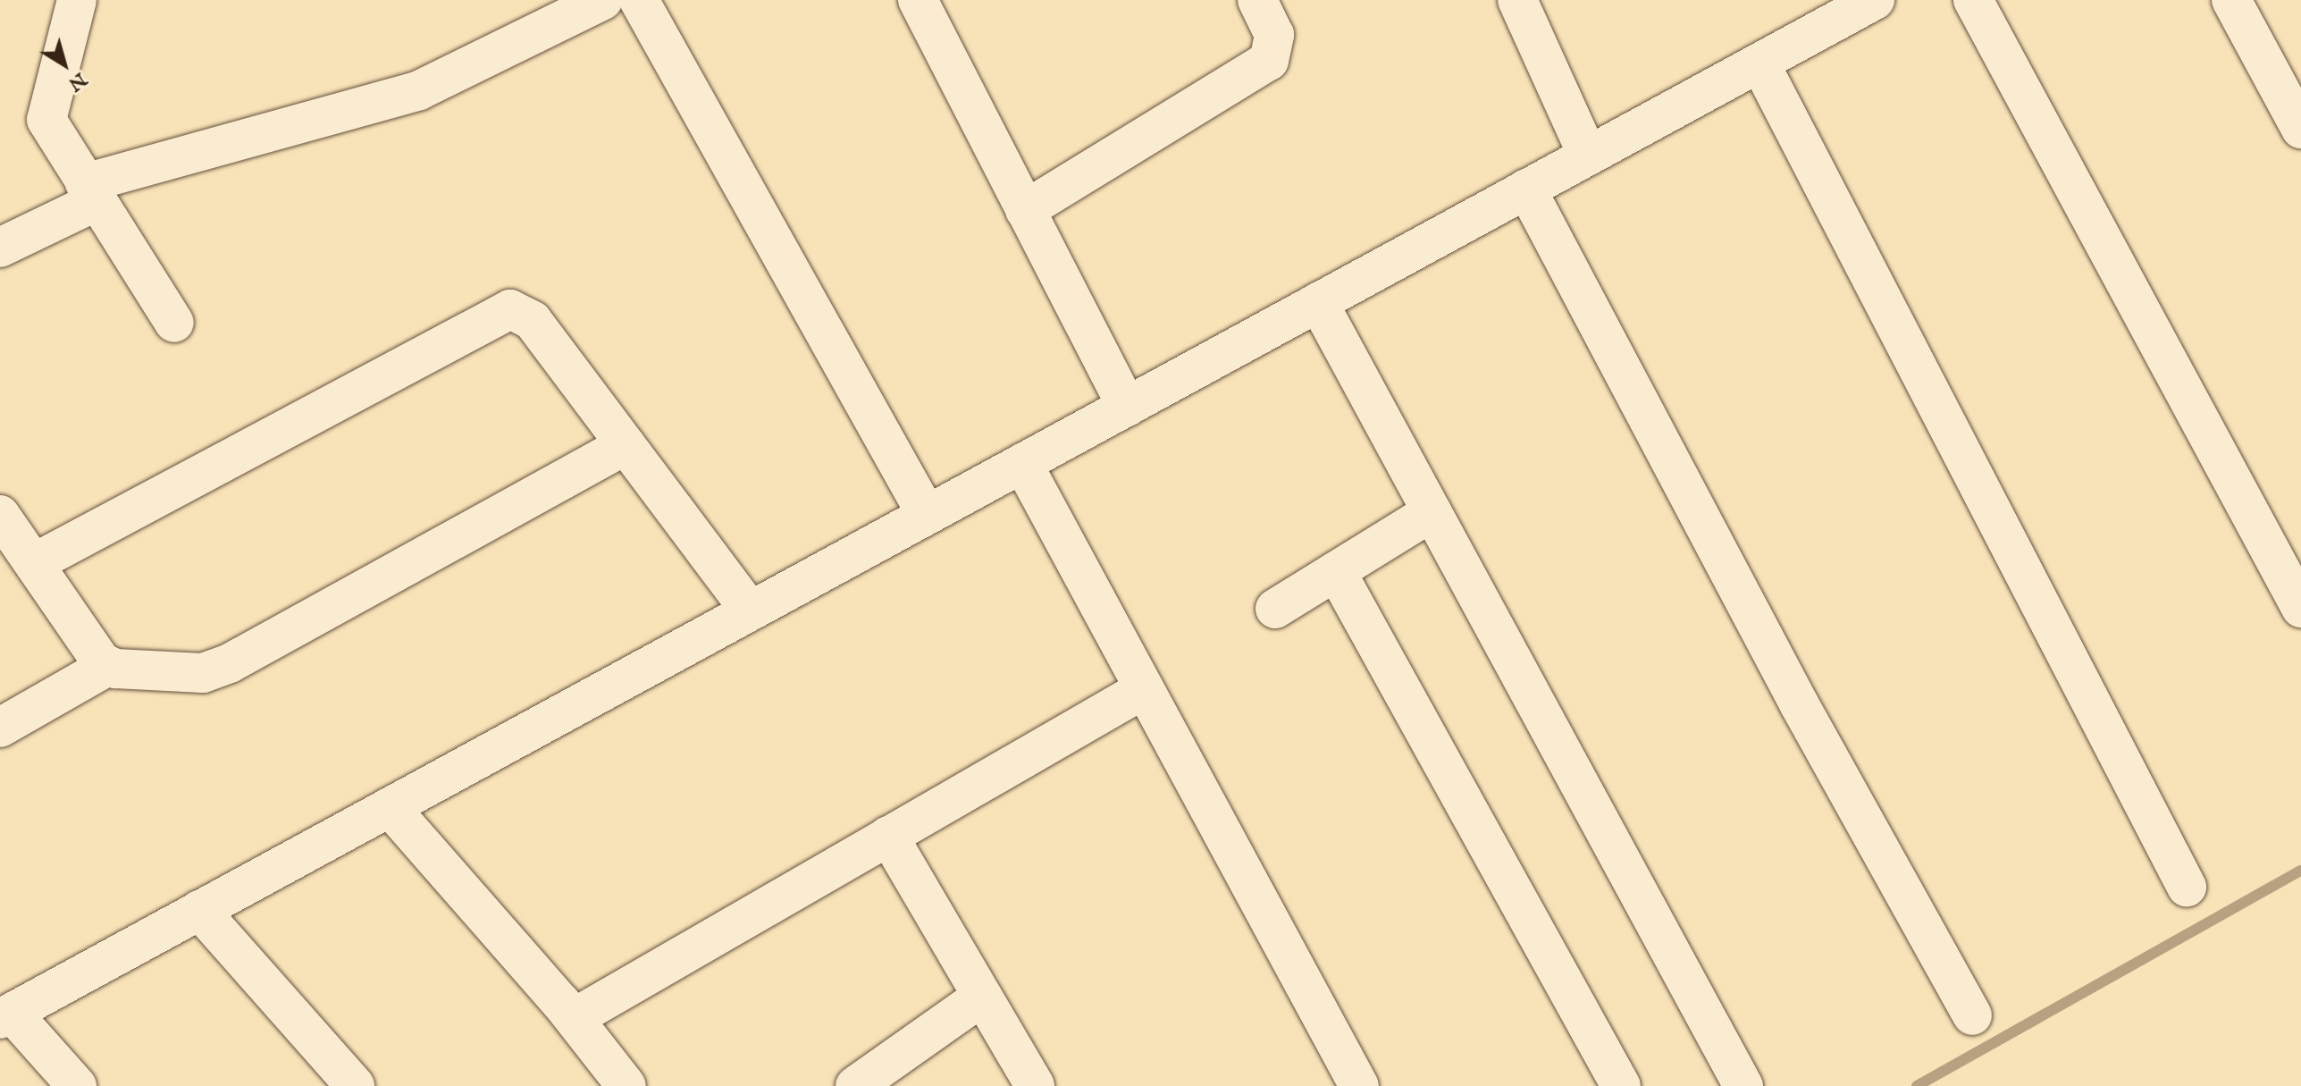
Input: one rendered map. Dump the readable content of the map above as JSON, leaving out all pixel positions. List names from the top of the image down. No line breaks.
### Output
{"north":"bottom right"}
